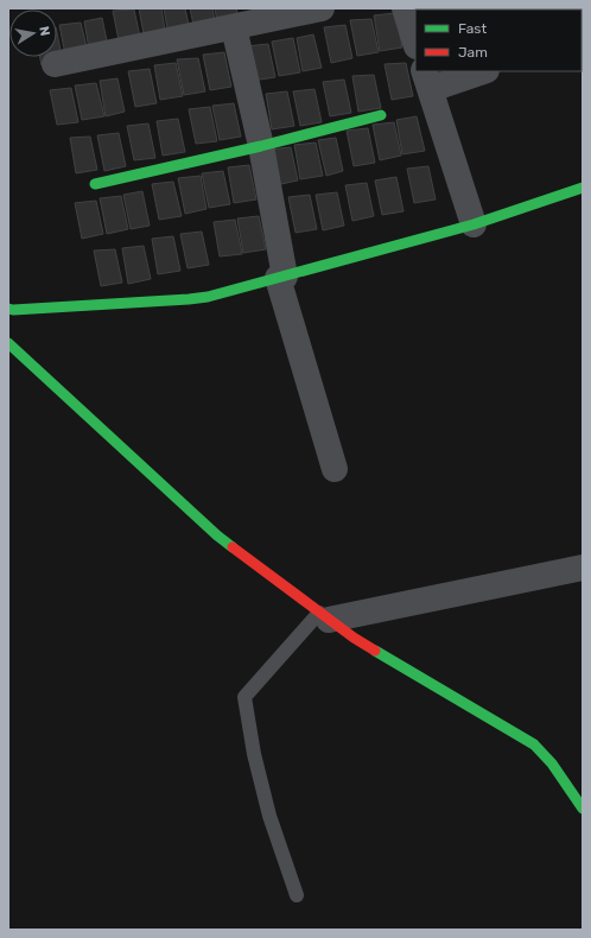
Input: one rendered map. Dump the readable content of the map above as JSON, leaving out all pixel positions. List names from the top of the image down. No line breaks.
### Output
{"legend":["Fast","Jam"],"north":"right"}
